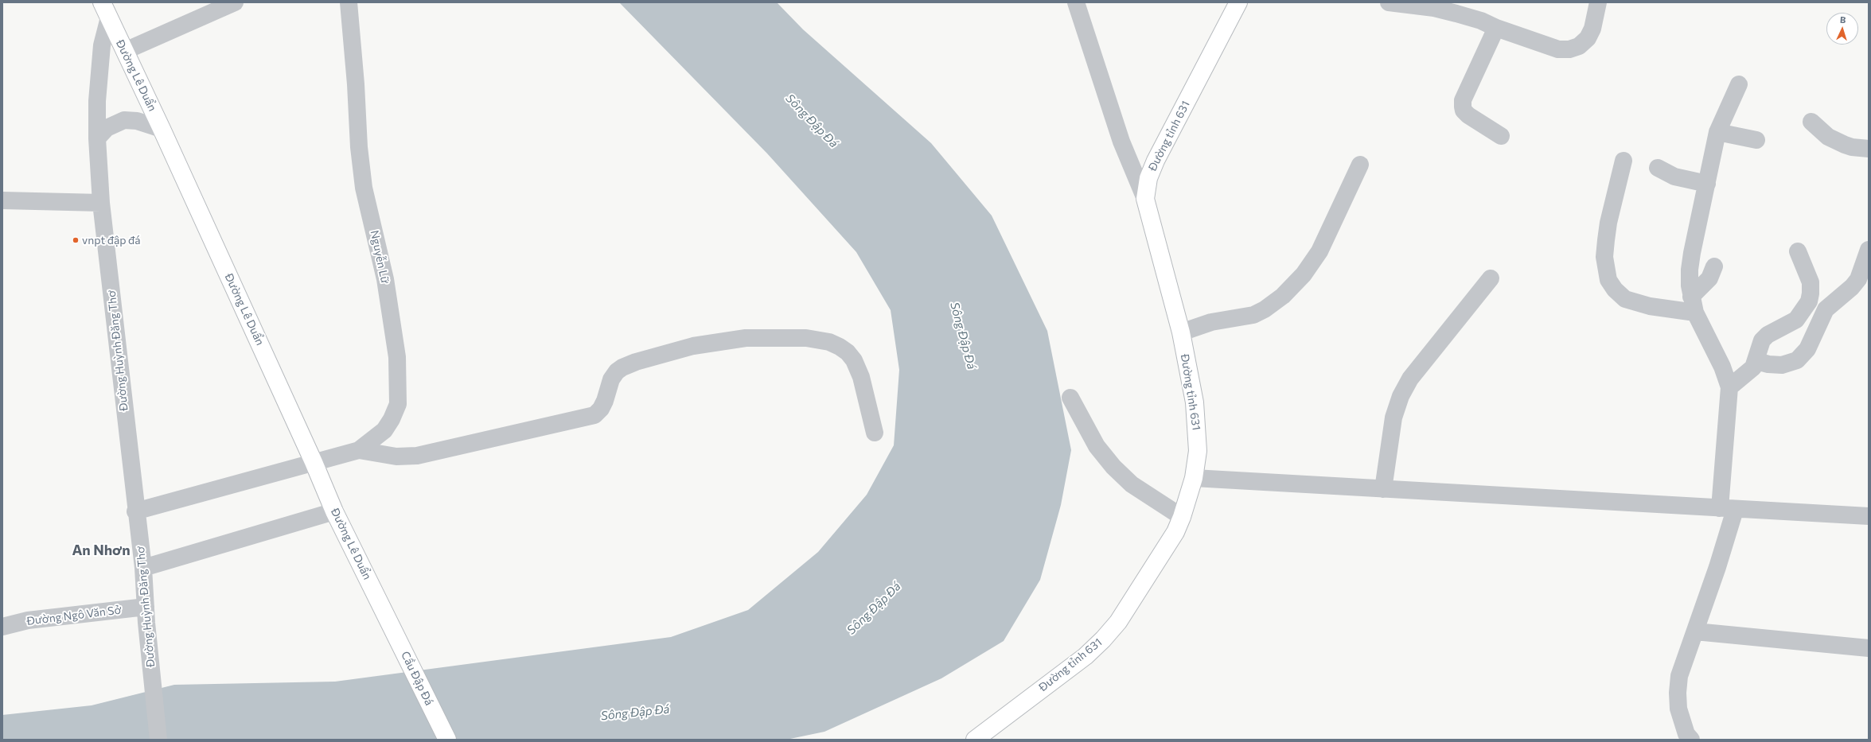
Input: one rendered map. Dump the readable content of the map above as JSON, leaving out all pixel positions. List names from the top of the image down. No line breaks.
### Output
{"streets":{"main road":["Đường Lê Duẩn","Đường tỉnh 631","Cầu Đập Đá"],"street":["Nguyễn Lữ","Đường Huỳnh Đăng Thơ","Đường Ngô Văn Sở"]},"crossings":[["Đường Lê Duẩn","Nguyễn Lữ"],["Đường Lê Duẩn","Đường Huỳnh Đăng Thơ"],["Đường Lê Duẩn","Cầu Đập Đá"],["Nguyễn Lữ","Đường Huỳnh Đăng Thơ"],["Đường Huỳnh Đăng Thơ","Đường Ngô Văn Sở"]],"districts":["An Nhơn"],"water":["Sông Đập Đá"],"places":["vnpt đập đá"],"north":"top"}
